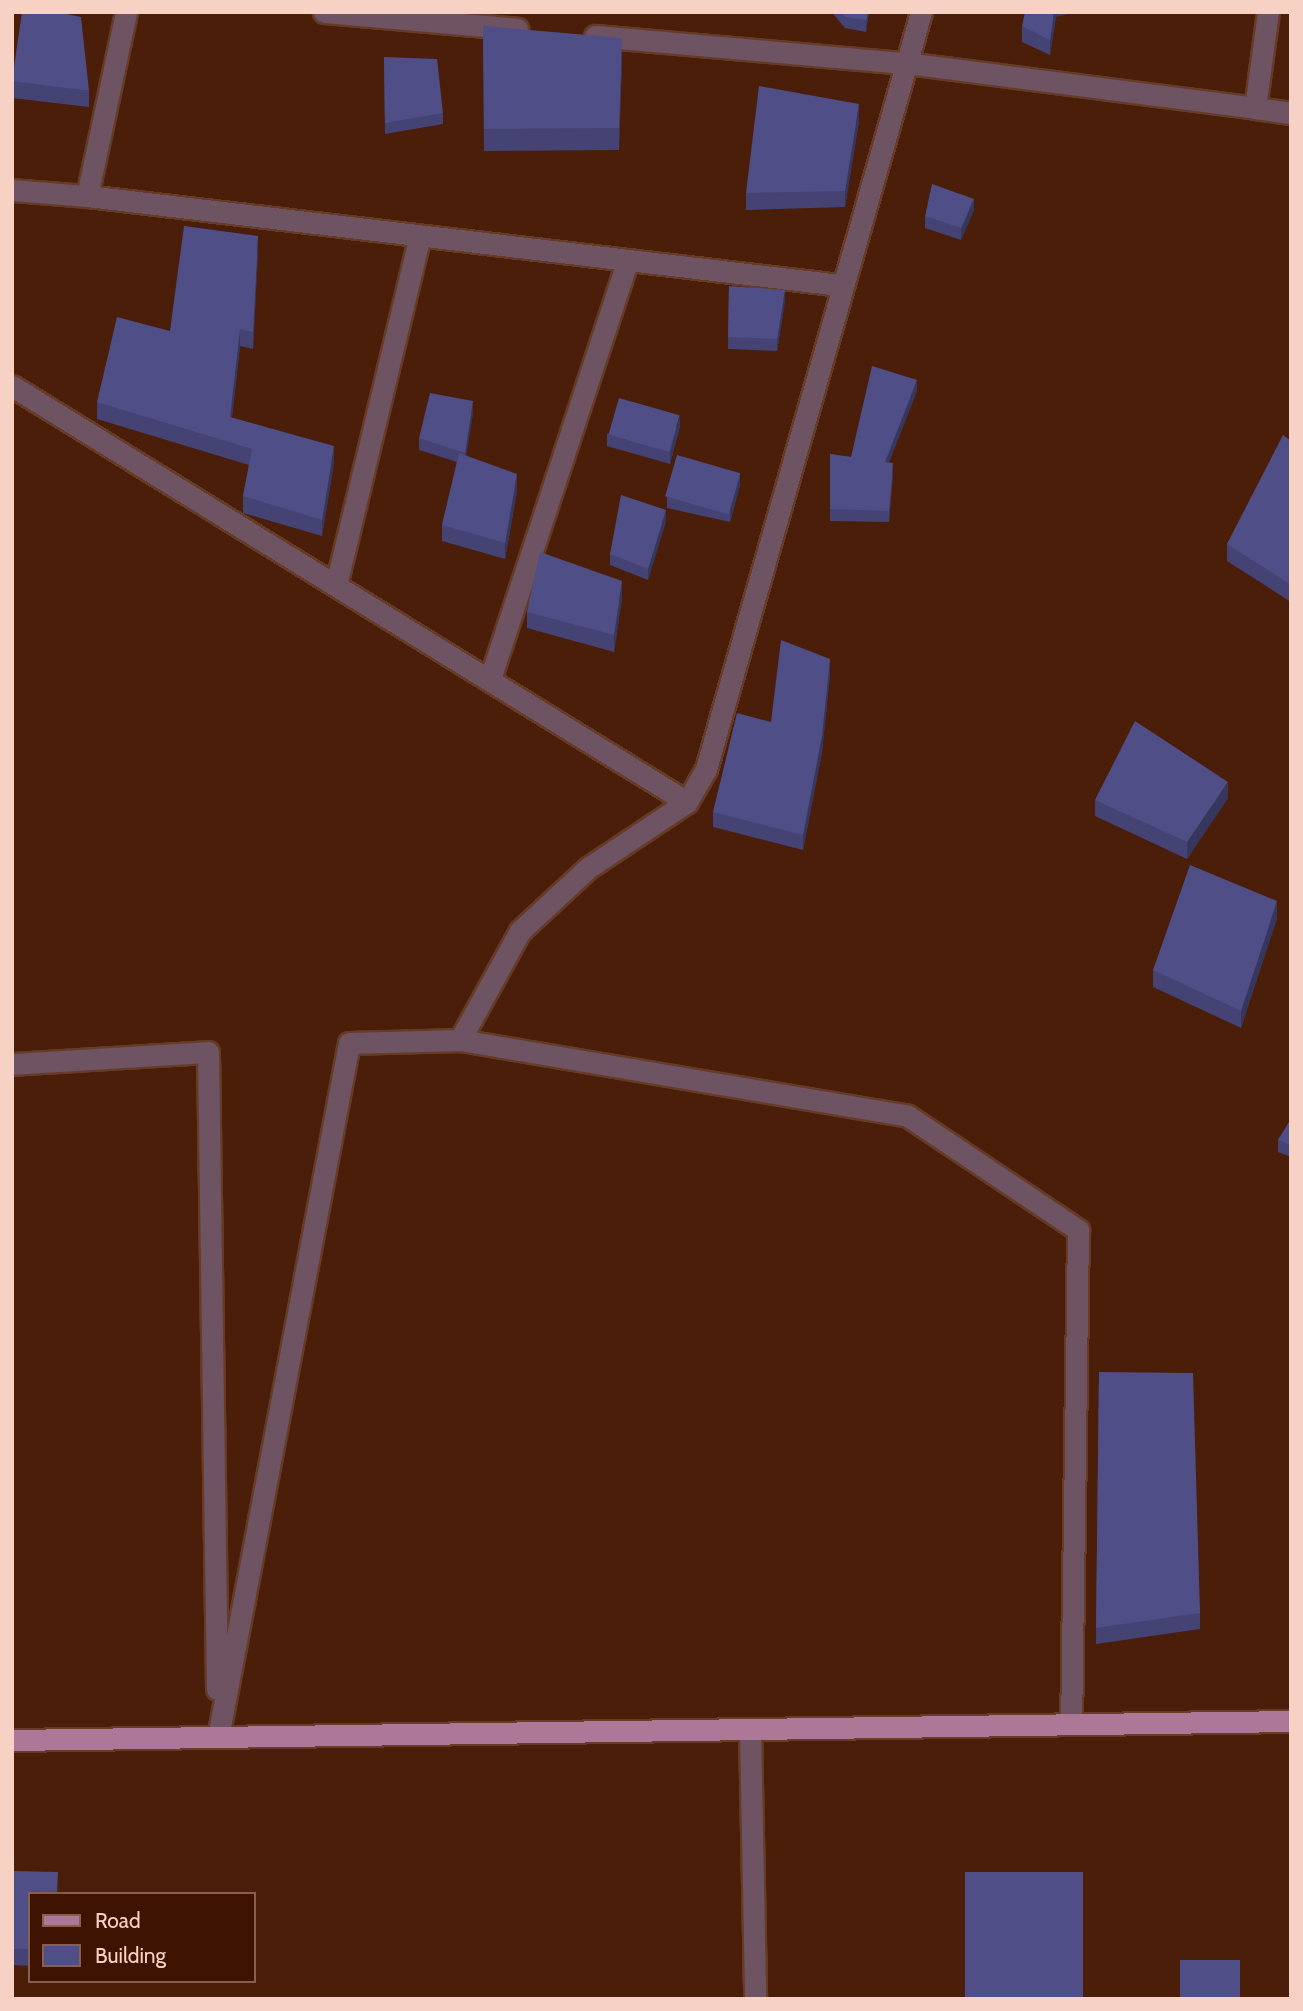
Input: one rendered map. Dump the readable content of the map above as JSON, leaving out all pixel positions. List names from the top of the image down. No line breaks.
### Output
{"legend":["Road","Building"]}
